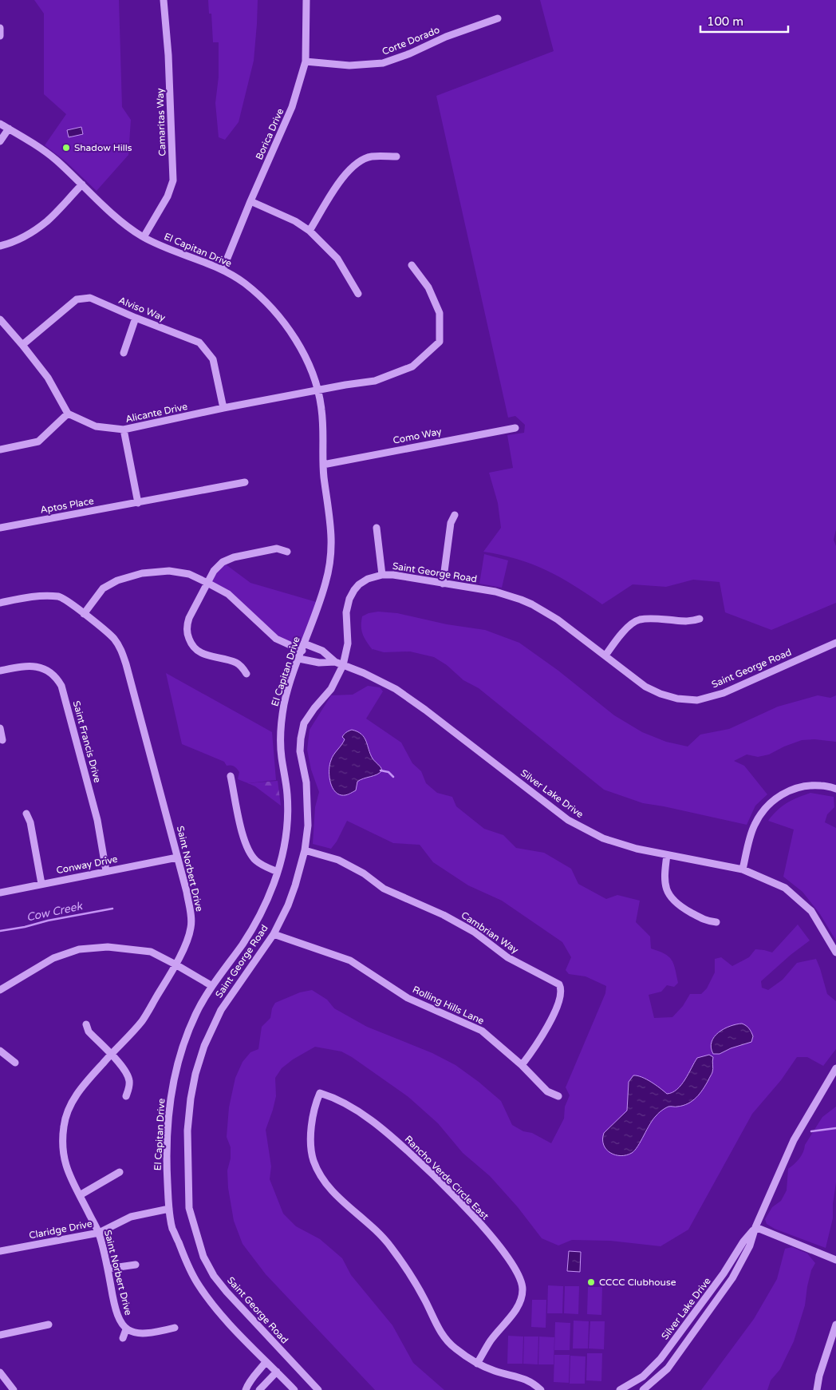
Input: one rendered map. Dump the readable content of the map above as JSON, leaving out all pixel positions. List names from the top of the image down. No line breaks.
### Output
{"streets":{"street":["Corte Dorado","Camaritas Way","Borica Drive","El Capitan Drive","Alviso Way","Alicante Drive","Como Way","Aptos Place","Saint George Road","Saint Francis Drive","Silver Lake Drive","Conway Drive","Saint Norbert Drive","Cambrian Way","Rolling Hills Lane","Rancho Verde Circle East","Claridge Drive"]},"crossings":[["Corte Dorado","Borica Drive"],["Camaritas Way","El Capitan Drive"],["Borica Drive","El Capitan Drive"],["El Capitan Drive","Alicante Drive"],["El Capitan Drive","Como Way"],["El Capitan Drive","Claridge Drive"],["Alviso Way","Alicante Drive"],["Saint George Road","Silver Lake Drive"],["Saint George Road","Cambrian Way"],["Saint George Road","Rolling Hills Lane"],["Saint Francis Drive","Conway Drive"],["Conway Drive","Saint Norbert Drive"],["Saint Norbert Drive","Claridge Drive"],["Cambrian Way","Rolling Hills Lane"]],"water":["Cow Creek"],"places":["Shadow Hills","CCCC Clubhouse"],"scale_bar":"100 m"}
